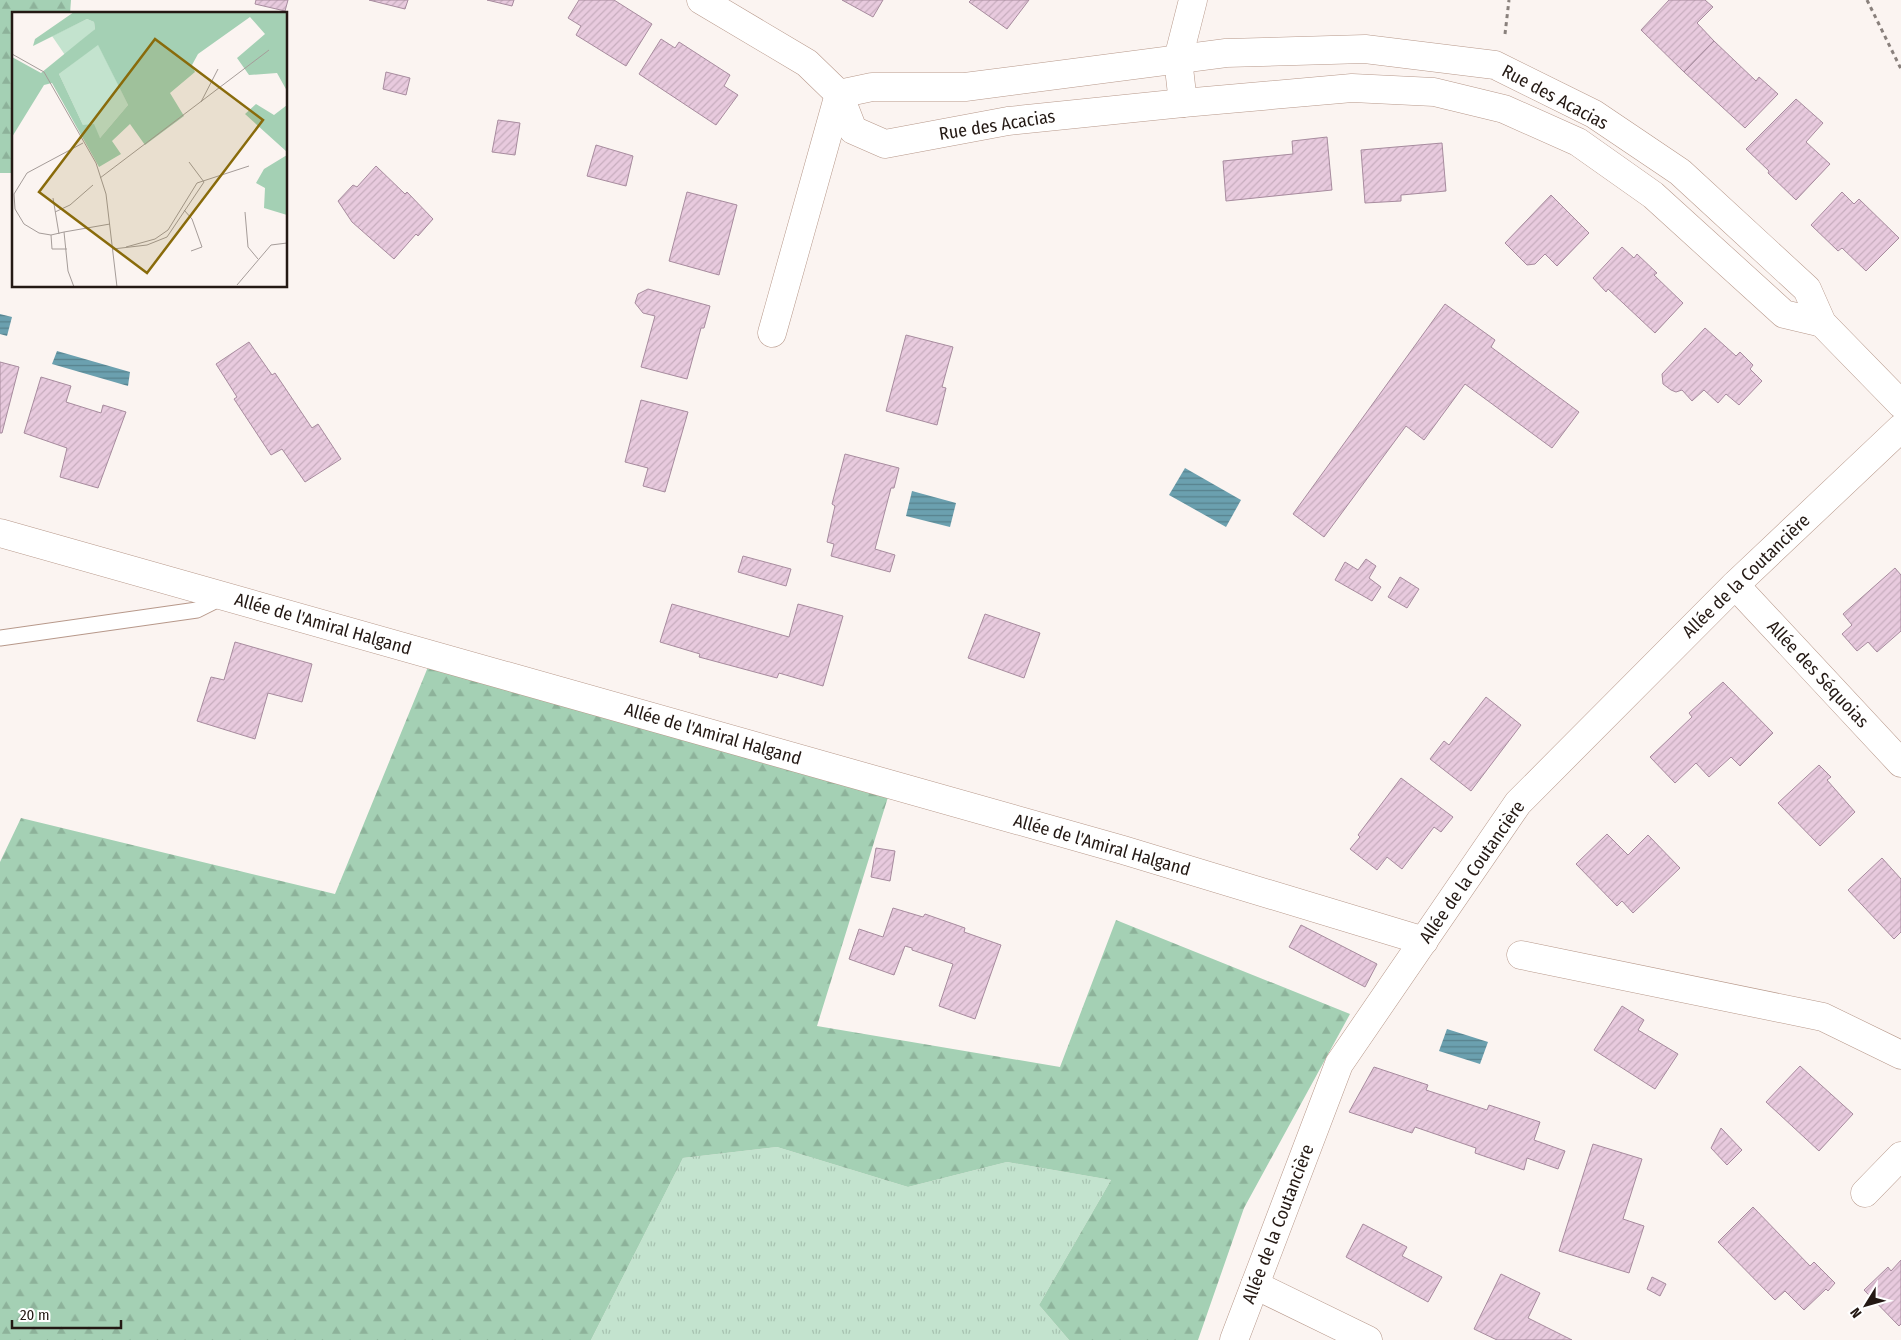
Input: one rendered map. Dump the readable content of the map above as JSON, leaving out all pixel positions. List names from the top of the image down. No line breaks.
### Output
{"streets":{"street":["Rue des Acacias","Allée de la Coutancière","Allée de l'Amiral Halgand","Allée des Séquoias"]},"crossings":[["Allée de la Coutancière","Allée de l'Amiral Halgand"],["Allée de la Coutancière","Allée des Séquoias"]],"scale_bar":"20 m","north":"bottom left"}
